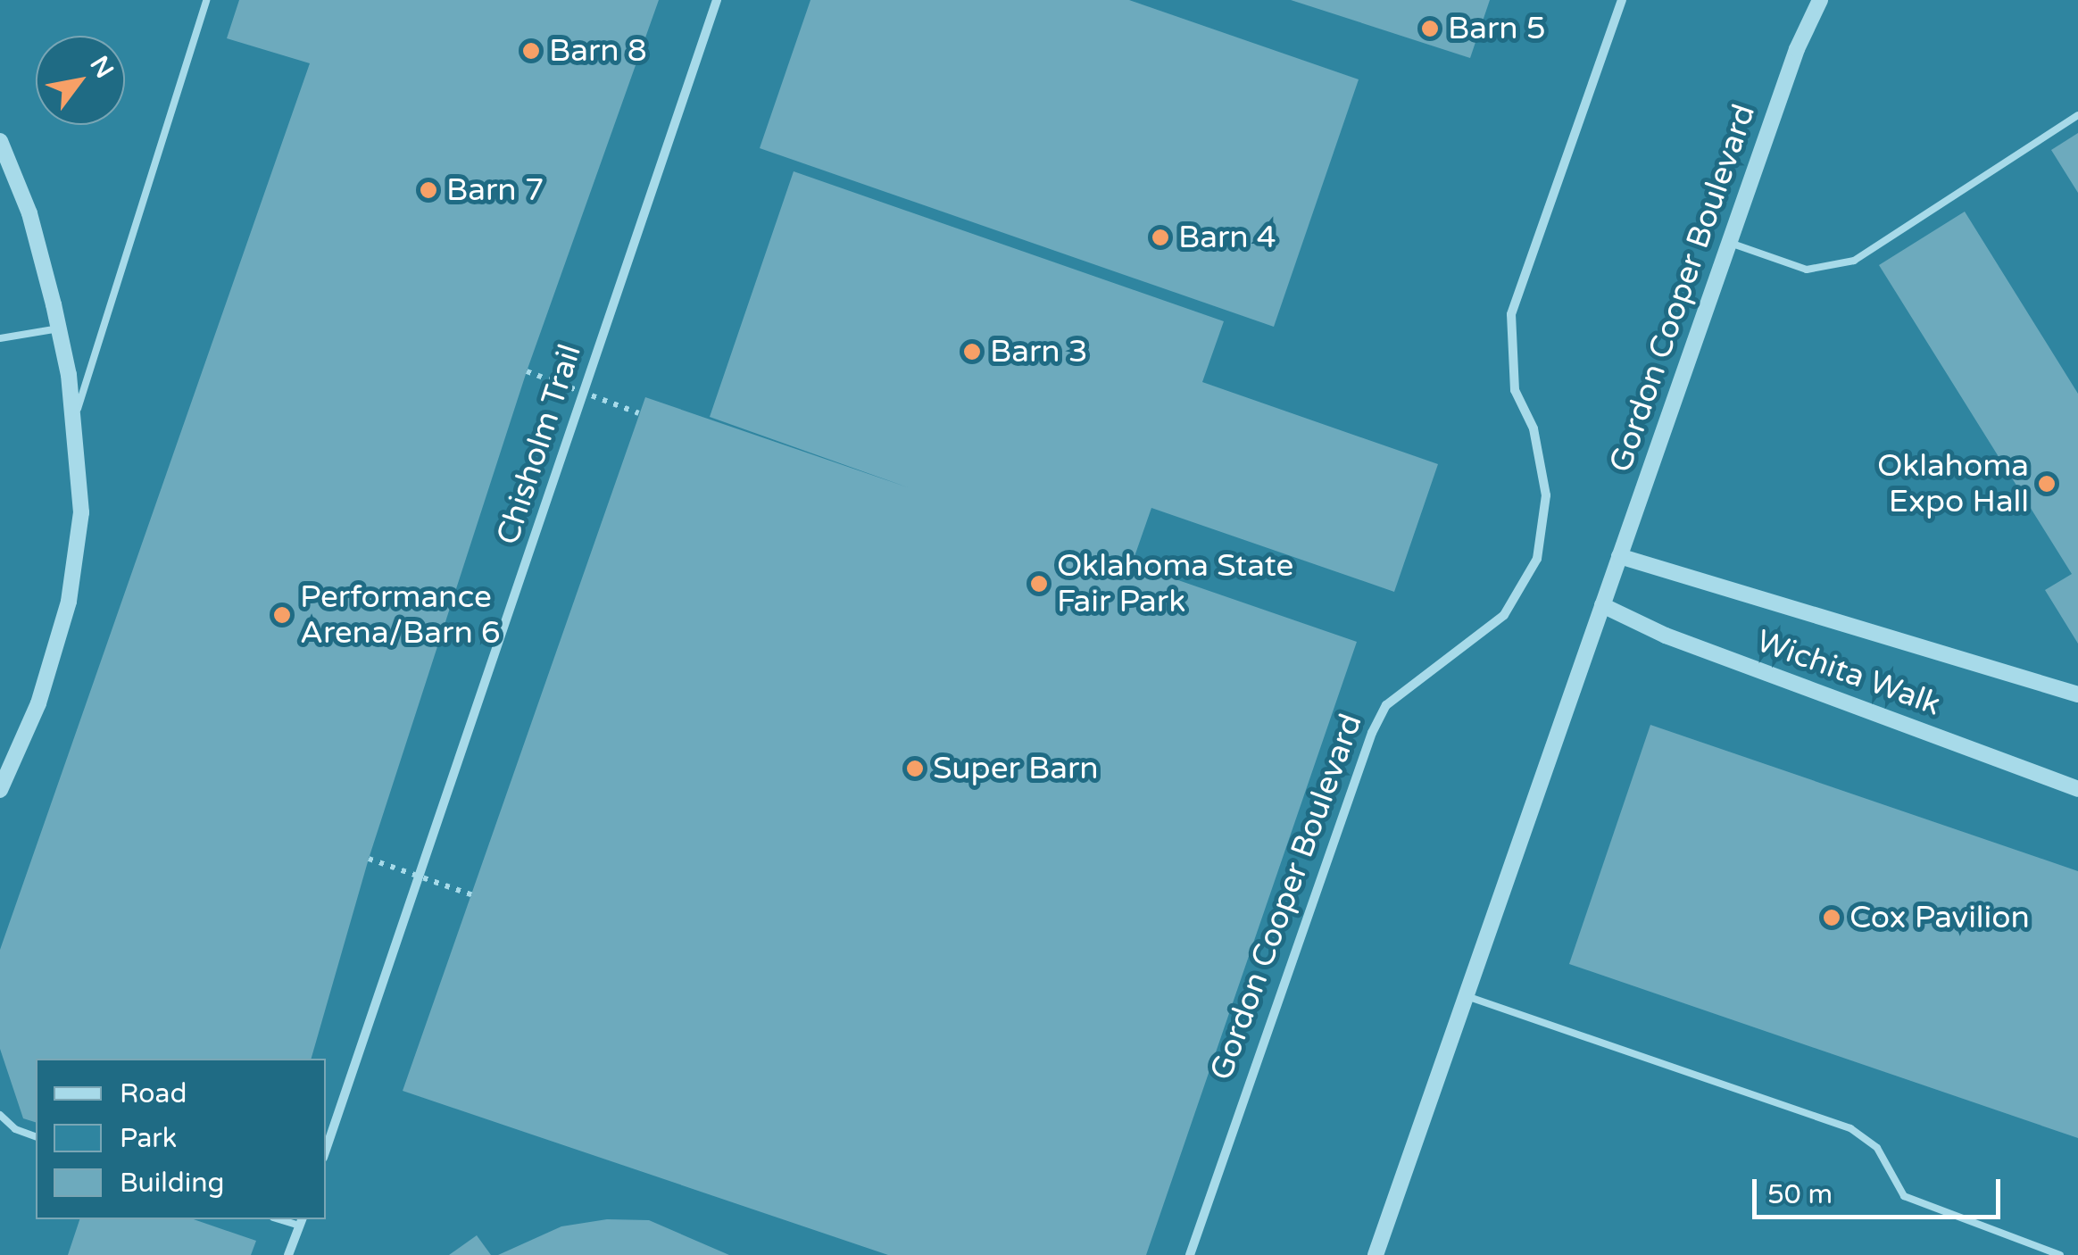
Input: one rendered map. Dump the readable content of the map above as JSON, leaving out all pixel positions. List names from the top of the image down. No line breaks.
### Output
{"streets":{"street":["Gordon Cooper Boulevard","Chisholm Trail","Wichita Walk"]},"crossings":[["Gordon Cooper Boulevard","Wichita Walk"]],"places":["Barn 5","Barn 8","Barn 7","Barn 4","Barn 3","Oklahoma Expo Hall","Oklahoma State Fair Park","Performance Arena/Barn 6","Super Barn","Cox Pavilion"],"legend":["Road","Park","Building"],"scale_bar":"50 m","north":"top right"}
